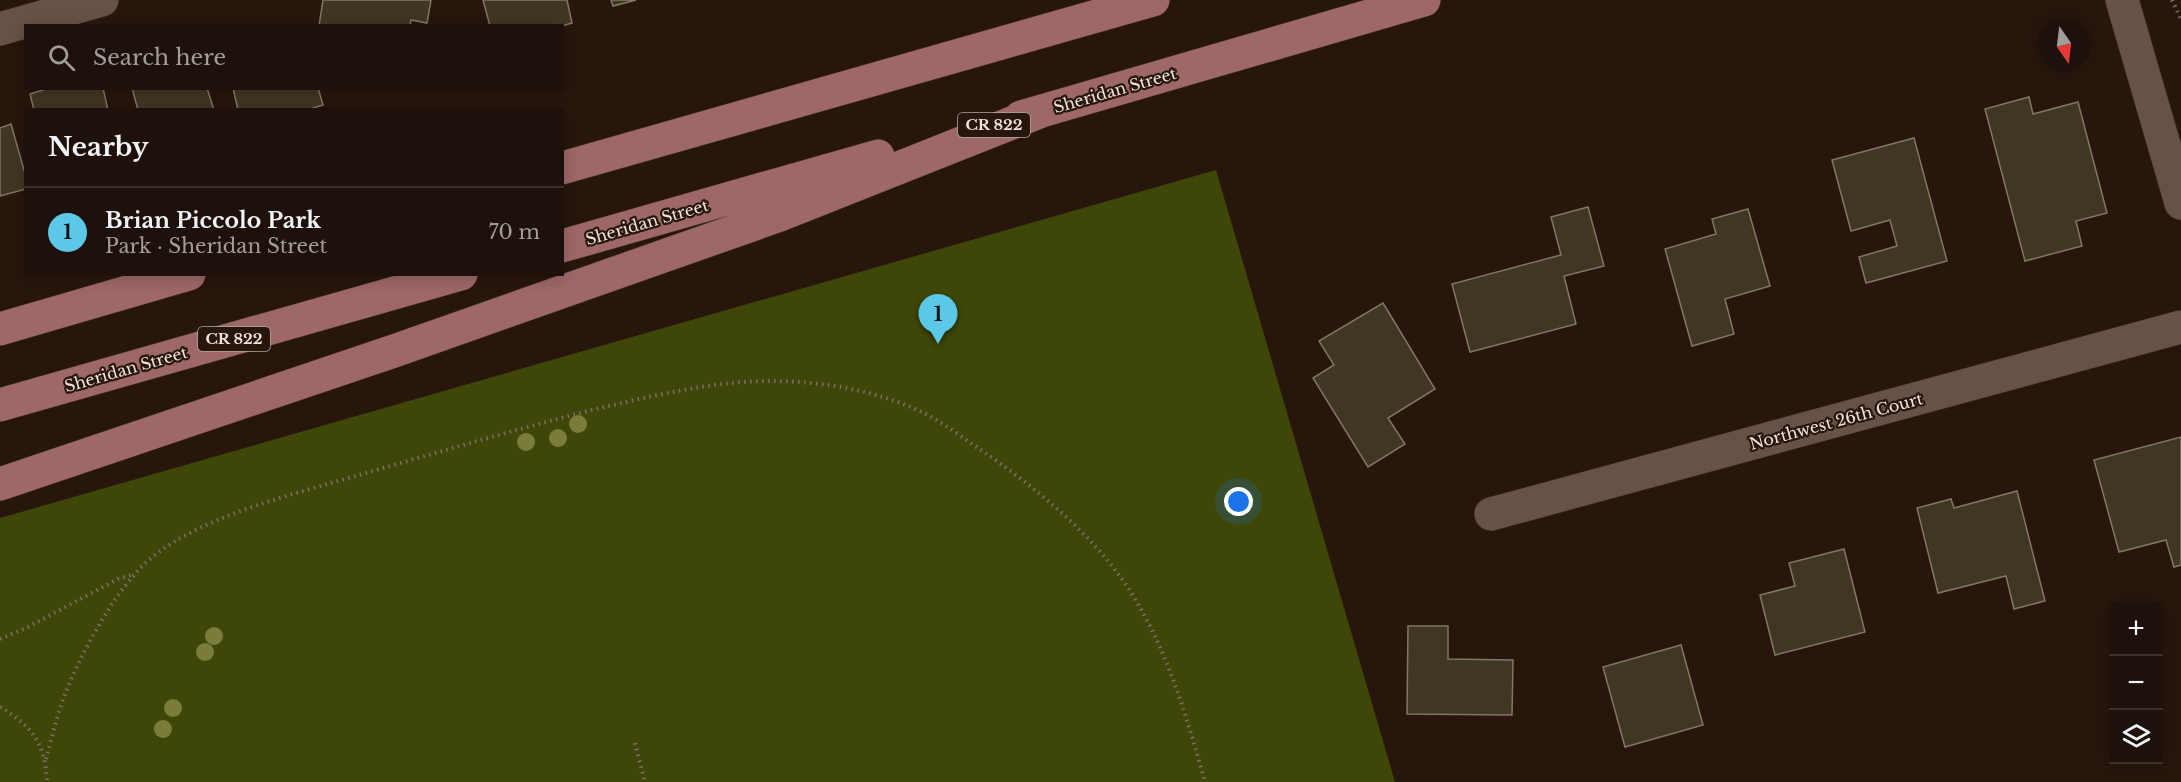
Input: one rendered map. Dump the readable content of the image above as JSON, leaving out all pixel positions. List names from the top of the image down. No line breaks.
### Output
{"streets":{"main road":["Sheridan Street","CR 822"],"street":["Northwest 26th Court"]},"north":"bottom","page":{"search":"Search here","heading":"Nearby","list":[{"mark":"1","name":"Brian Piccolo Park","note":"Park · Sheridan Street","value":"70 m"}],"pins":"1","map_buttons":["+","−"]}}
